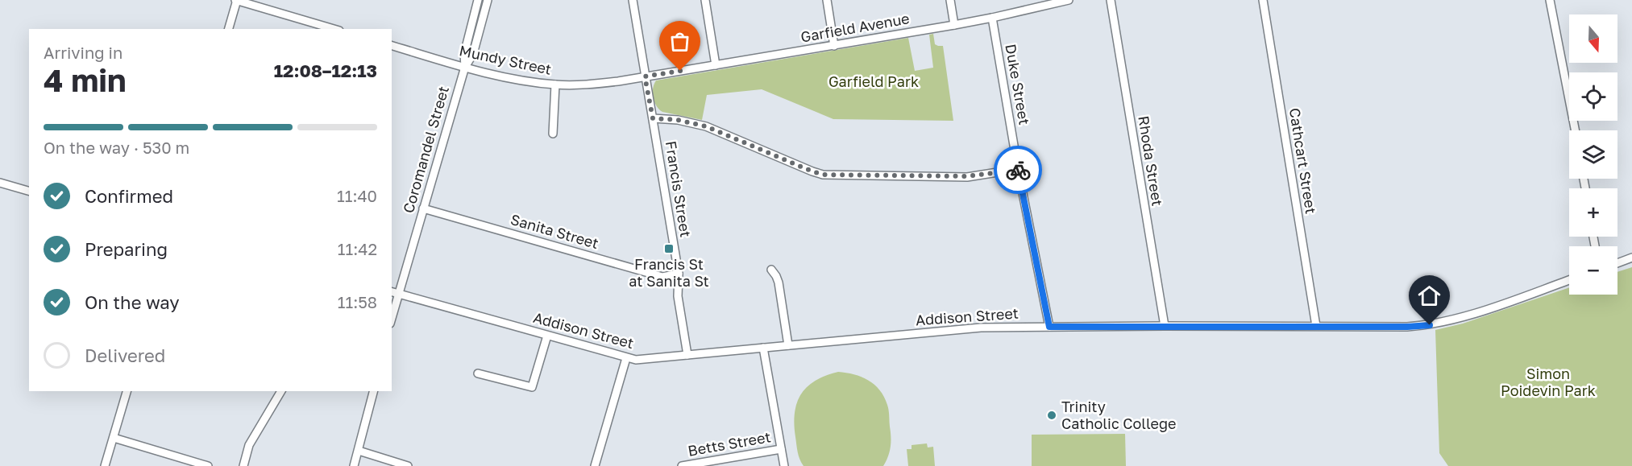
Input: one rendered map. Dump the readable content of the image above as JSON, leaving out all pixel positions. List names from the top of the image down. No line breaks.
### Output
{"streets":{"street":["Garfield Avenue","Mundy Street","Duke Street","Coromandel Street","Rhoda Street","Cathcart Street","Francis Street","Sanita Street","Addison Street","Betts Street"]},"crossings":[["Garfield Avenue","Mundy Street"],["Garfield Avenue","Duke Street"],["Garfield Avenue","Francis Street"],["Mundy Street","Coromandel Street"],["Mundy Street","Francis Street"],["Duke Street","Addison Street"],["Coromandel Street","Sanita Street"],["Coromandel Street","Addison Street"],["Rhoda Street","Addison Street"],["Cathcart Street","Addison Street"],["Francis Street","Sanita Street"],["Francis Street","Addison Street"]],"parks":["Garfield Park","Simon Poidevin Park"],"places":{"transit":["Francis St at Sanita St"],"other":["Trinity Catholic College"]},"north":"bottom","page":{"map_buttons":["+","−"],"heading":["4 min","Arriving in","12:08–12:13"],"bar":"On the way · 530 m","list":[["Confirmed","11:40"],["Preparing","11:42"],["On the way","11:58"],"Delivered"]}}
